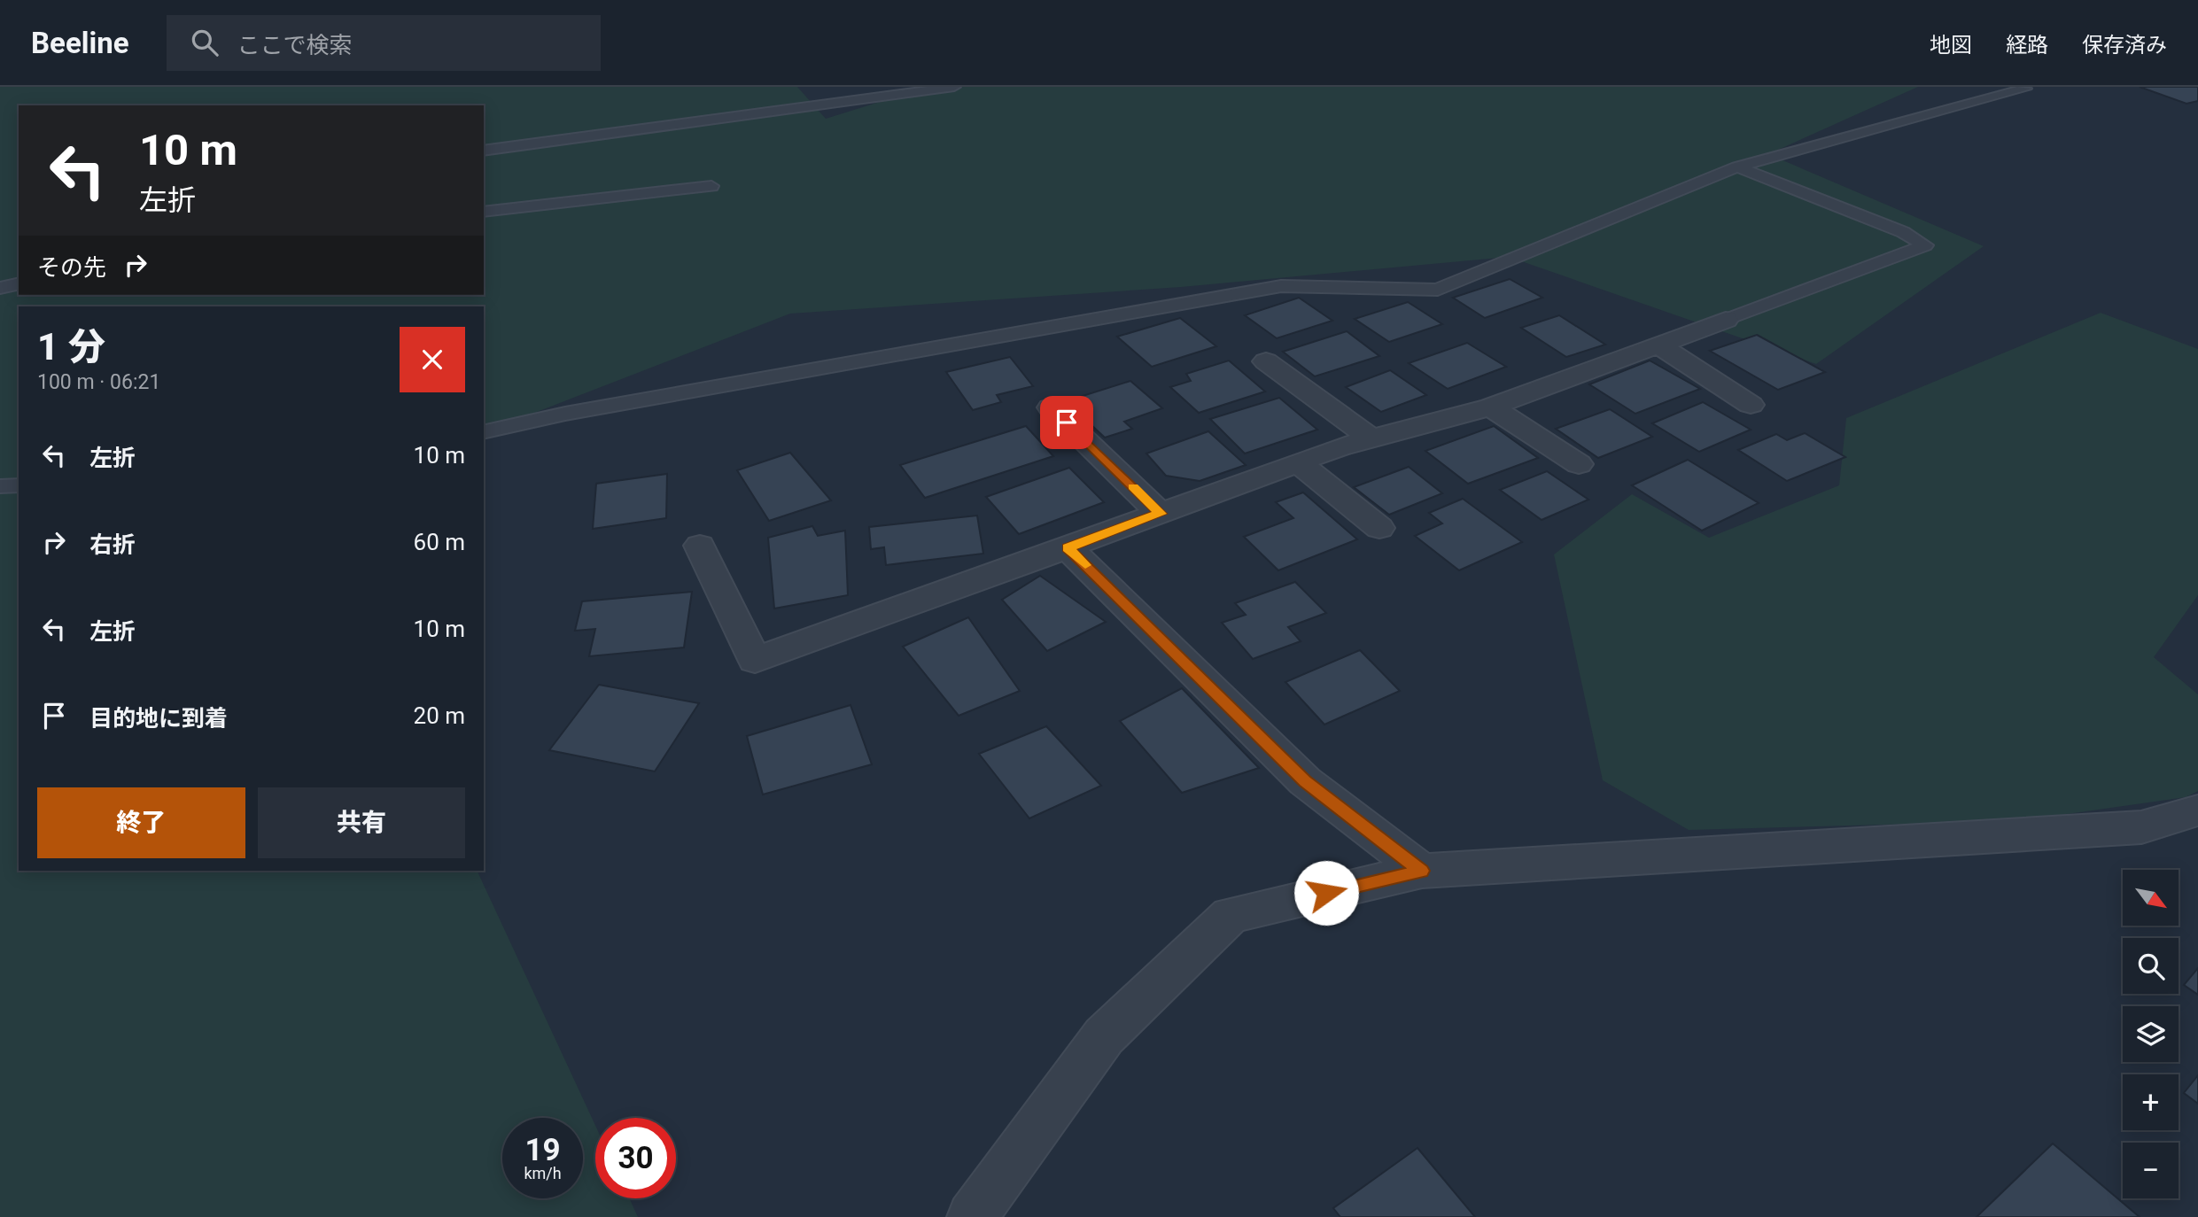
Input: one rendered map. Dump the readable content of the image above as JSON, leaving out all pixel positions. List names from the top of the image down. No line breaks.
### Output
{"north":"bottom right","page":{"header":"Beeline","search":"ここで検索","nav":["地図","経路","保存済み"],"turn":["10 m","左折"],"then":"その先","heading":["1 分","100 m · 06:21"],"list":[{"name":"左折","value":"10 m"},{"name":"右折","value":"60 m"},{"name":"左折","value":"10 m"},{"name":"目的地に到着","value":"20 m"}],"buttons":["終了","共有"],"map_buttons":["+","−"],"speed":"19 km/h","limit":"30"}}
